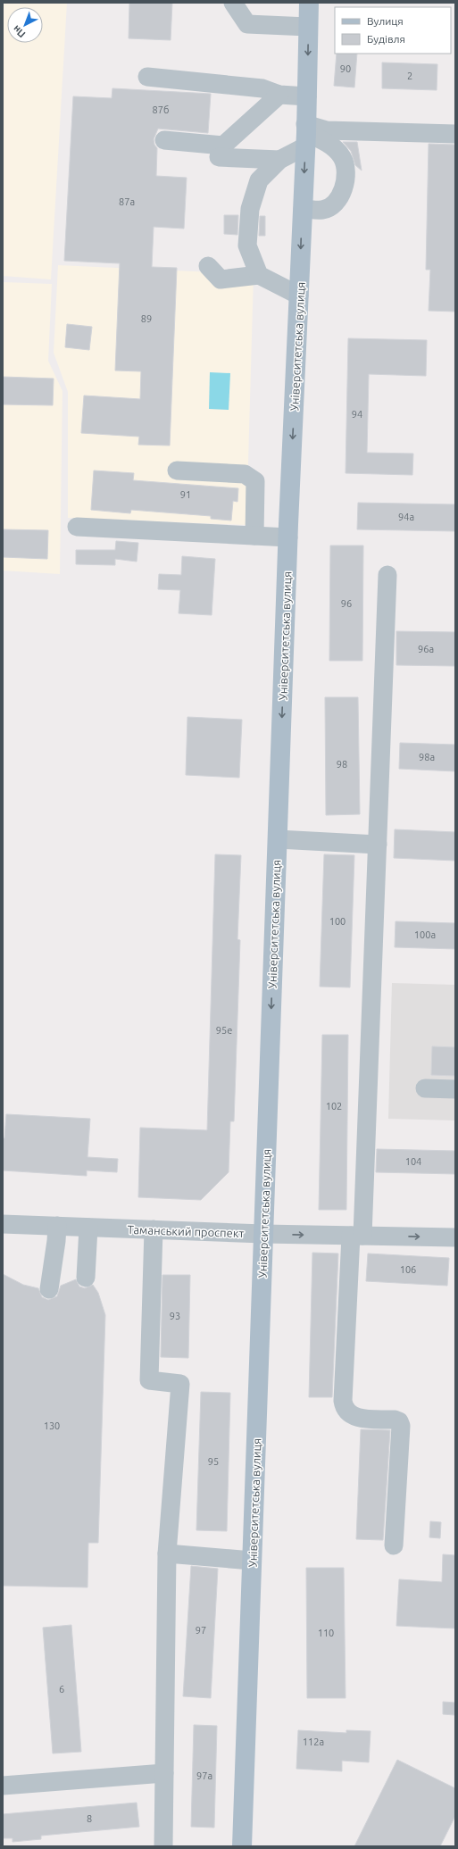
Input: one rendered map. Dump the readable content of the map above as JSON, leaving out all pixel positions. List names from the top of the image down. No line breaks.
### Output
{"streets":{"main road":["Університетська вулиця"],"street":["Таманський проспект"]},"crossings":[["Університетська вулиця","Таманський проспект"]],"one_way":["Університетська вулиця","Таманський проспект"],"house_numbers":["90","2","87б","87а","89","94","91","94а","96","96а","98а","98","100","100а","95е","102","104","106","93","130","95","97","110","6","112а","97а","8"],"legend":["Вулиця","Будівля"],"north":"bottom left"}
